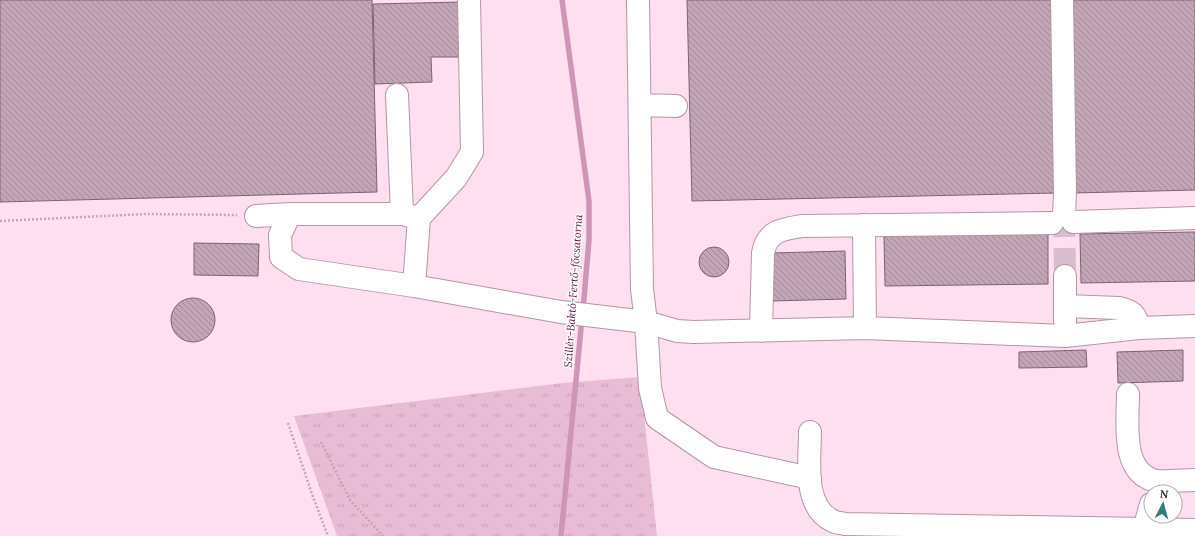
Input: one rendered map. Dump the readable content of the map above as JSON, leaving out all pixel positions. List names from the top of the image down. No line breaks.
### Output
{"water":["Szillér-Baktó-Fertő-főcsatorna"],"north":"top"}
